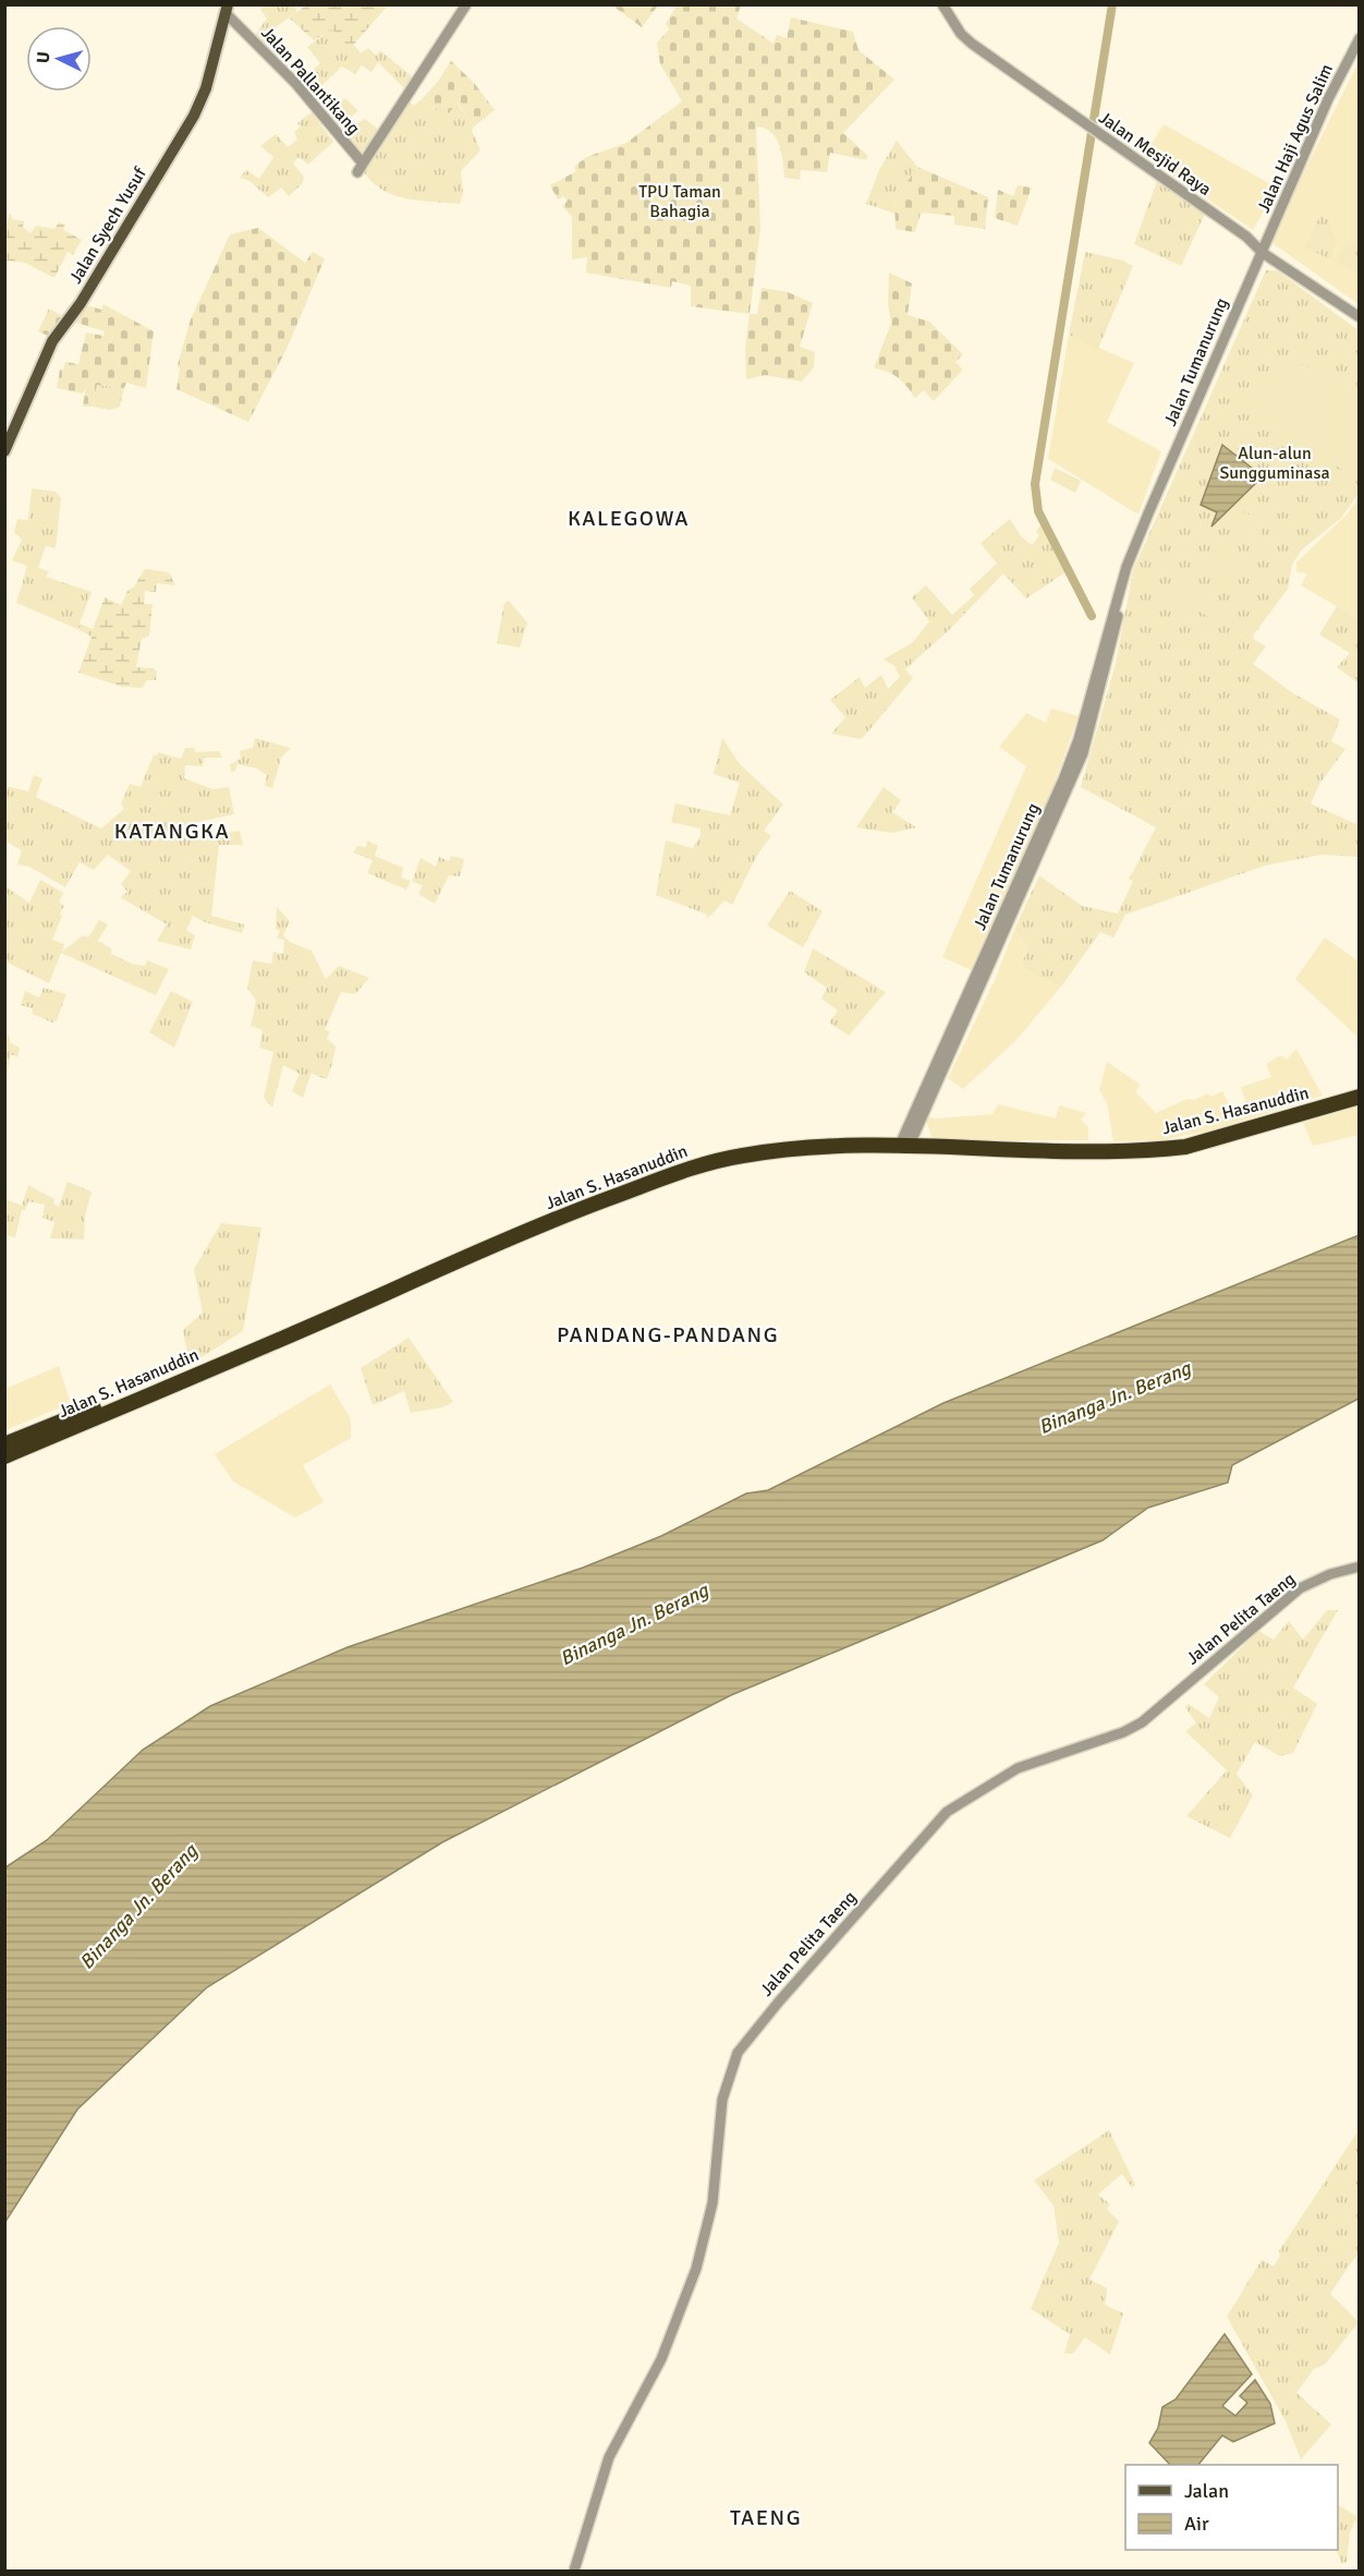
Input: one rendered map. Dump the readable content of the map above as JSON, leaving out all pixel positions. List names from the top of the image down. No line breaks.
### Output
{"streets":{"highway":["Jalan S. Hasanuddin"],"main road":["Jalan Syech Yusuf"],"street":["Jalan Pallantikang","Jalan Haji Agus Salim","Jalan Mesjid Raya","Jalan Tumanurung","Jalan Pelita Taeng"]},"crossings":[["Jalan Pallantikang","Jalan Syech Yusuf"],["Jalan Haji Agus Salim","Jalan Mesjid Raya"],["Jalan Haji Agus Salim","Jalan Tumanurung"],["Jalan Mesjid Raya","Jalan Tumanurung"],["Jalan Tumanurung","Jalan S. Hasanuddin"]],"districts":["KALEGOWA","KATANGKA","PANDANG-PANDANG","TAENG"],"water":["Binanga Jn. Berang"],"parks":["TPU Taman Bahagia","Alun-alun Sungguminasa"],"legend":["Jalan","Air"],"north":"left"}
